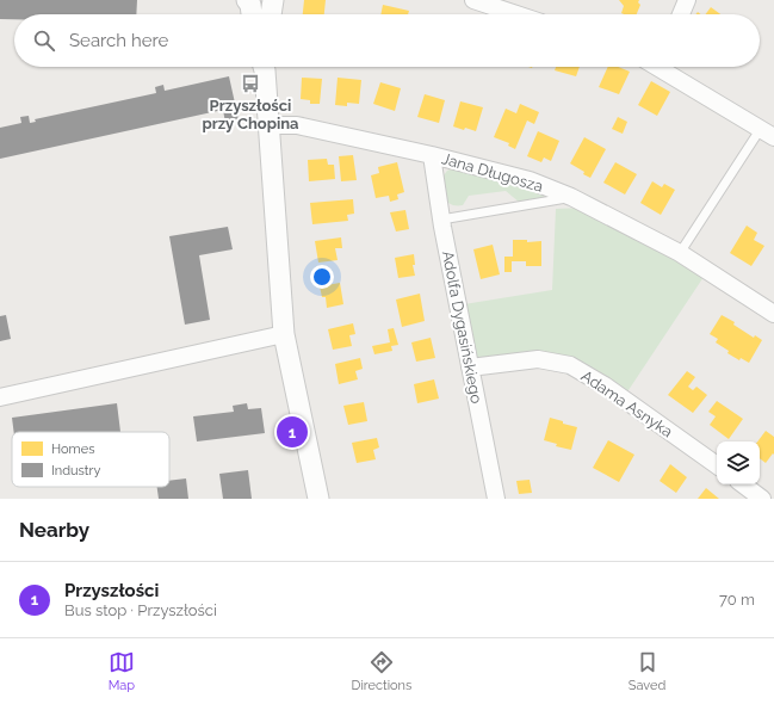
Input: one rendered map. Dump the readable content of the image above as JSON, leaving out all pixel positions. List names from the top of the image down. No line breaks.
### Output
{"streets":{"street":["Jana Długosza","Adolfa Dygasińskiego","Adama Asnyka"]},"crossings":[["Jana Długosza","Adolfa Dygasińskiego"],["Adolfa Dygasińskiego","Adama Asnyka"]],"places":{"bus stop":["Przyszłości przy Chopina"]},"legend":["Homes","Industry"],"page":{"search":"Search here","pins":"1","heading":"Nearby","list":[{"mark":"1","name":"Przyszłości","note":"Bus stop · Przyszłości","value":"70 m"}],"nav":["Map","Directions","Saved"]}}
